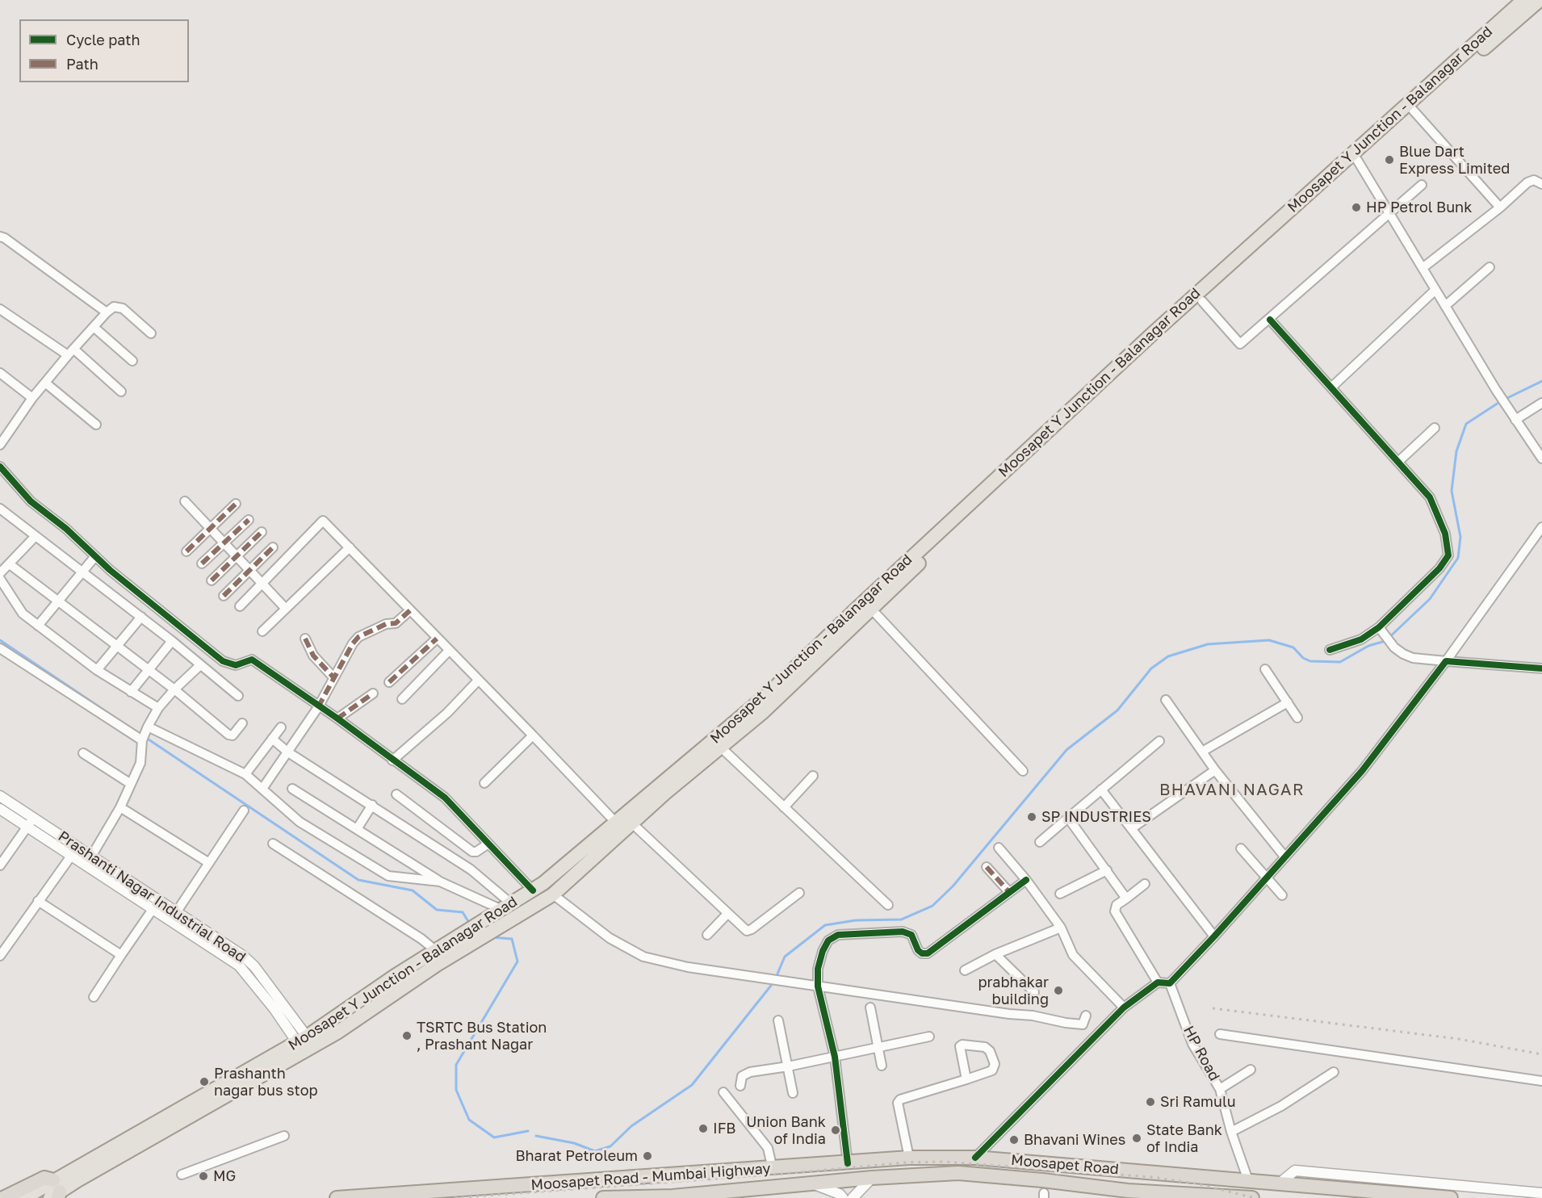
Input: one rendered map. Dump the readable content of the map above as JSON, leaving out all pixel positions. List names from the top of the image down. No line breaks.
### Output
{"streets":{"highway":["Moosapet Road","Moosapet Road - Mumbai Highway"],"main road":["Moosapet Y Junction - Balanagar Road"],"street":["Prashanti Nagar Industrial Road","HP Road"]},"crossings":[["Moosapet Y Junction - Balanagar Road","Prashanti Nagar Industrial Road"],["HP Road","Moosapet Road"],["Moosapet Road","Moosapet Road - Mumbai Highway"]],"districts":["BHAVANI NAGAR"],"places":["Blue Dart Express Limited","HP Petrol Bunk","SP INDUSTRIES","prabhakar building","TSRTC Bus Station , Prashant Nagar","Prashanth nagar bus stop","Sri Ramulu","IFB","Union Bank of India","State Bank of India","Bhavani Wines","Bharat Petroleum","MG"],"legend":["Cycle path","Path"]}
